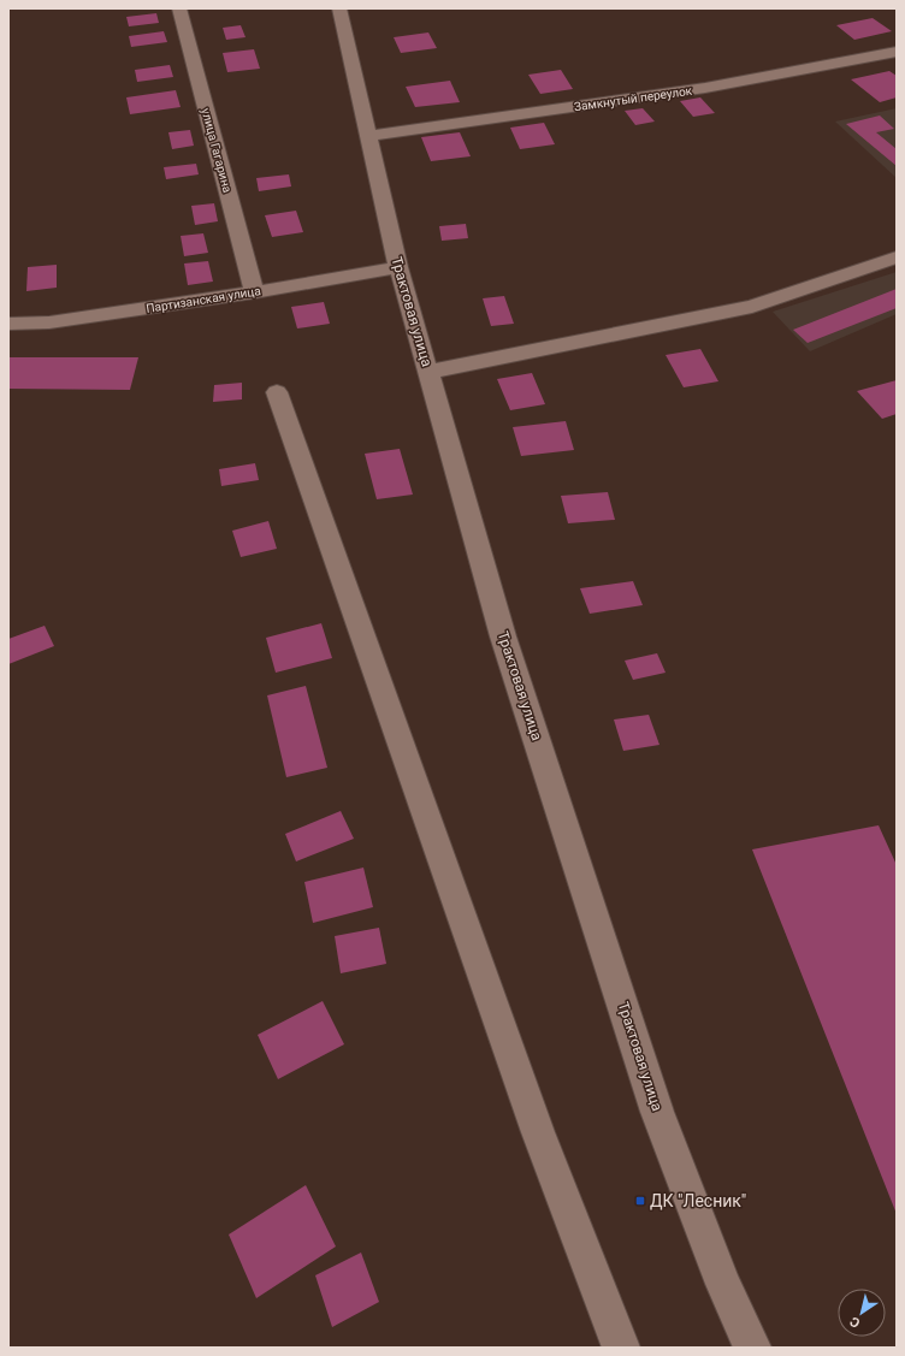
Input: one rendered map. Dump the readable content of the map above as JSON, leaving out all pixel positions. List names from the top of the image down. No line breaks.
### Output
{"streets":{"street":["Замкнутый переулок","улица Гагарина","Партизанская улица","Трактовая улица"]},"crossings":[["Замкнутый переулок","Трактовая улица"],["улица Гагарина","Партизанская улица"],["Партизанская улица","Трактовая улица"]],"places":{"transit":["ДК \"Лесник\""]},"north":"bottom left"}
